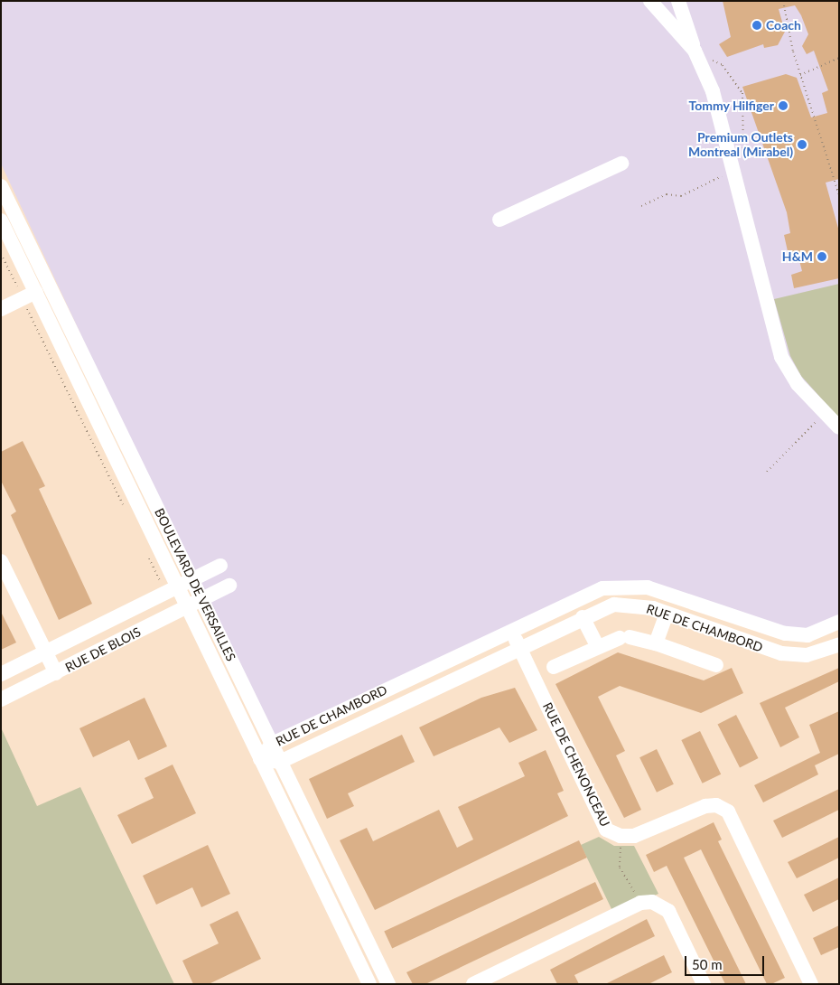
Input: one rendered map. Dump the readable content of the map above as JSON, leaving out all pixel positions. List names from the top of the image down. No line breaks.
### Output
{"streets":{"street":["BOULEVARD DE VERSAILLES","RUE DE CHAMBORD","RUE DE BLOIS","RUE DE CHENONCEAU"]},"crossings":[["BOULEVARD DE VERSAILLES","RUE DE CHAMBORD"],["BOULEVARD DE VERSAILLES","RUE DE BLOIS"],["RUE DE CHAMBORD","RUE DE CHENONCEAU"]],"places":["Coach","Tommy Hilfiger","Premium Outlets Montreal (Mirabel)","H&M"],"scale_bar":"50 m"}
